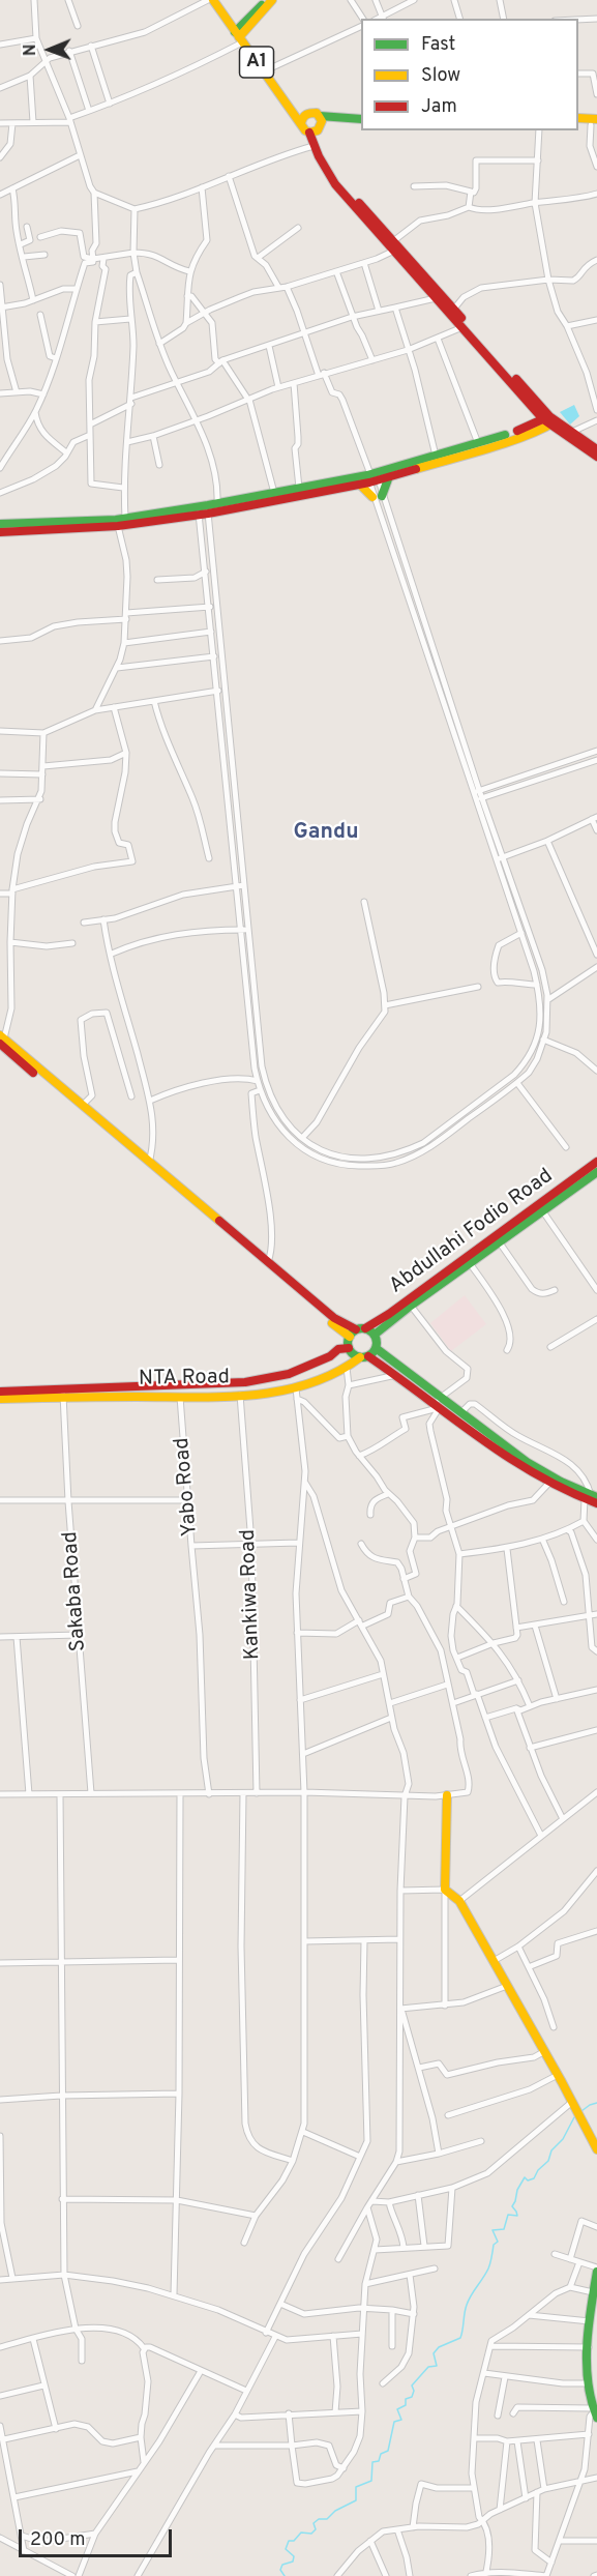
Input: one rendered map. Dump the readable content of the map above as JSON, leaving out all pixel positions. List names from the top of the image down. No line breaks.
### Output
{"streets":{"main road":["A1","Abdullahi Fodio Road","NTA Road"],"street":["Yabo Road","Sakaba Road","Kankiwa Road"]},"crossings":[["Abdullahi Fodio Road","NTA Road"],["NTA Road","Yabo Road"],["NTA Road","Sakaba Road"],["NTA Road","Kankiwa Road"],["Yabo Road","Kankiwa Road"]],"districts":["Gandu"],"legend":["Fast","Slow","Jam"],"scale_bar":"200 m","north":"left"}
